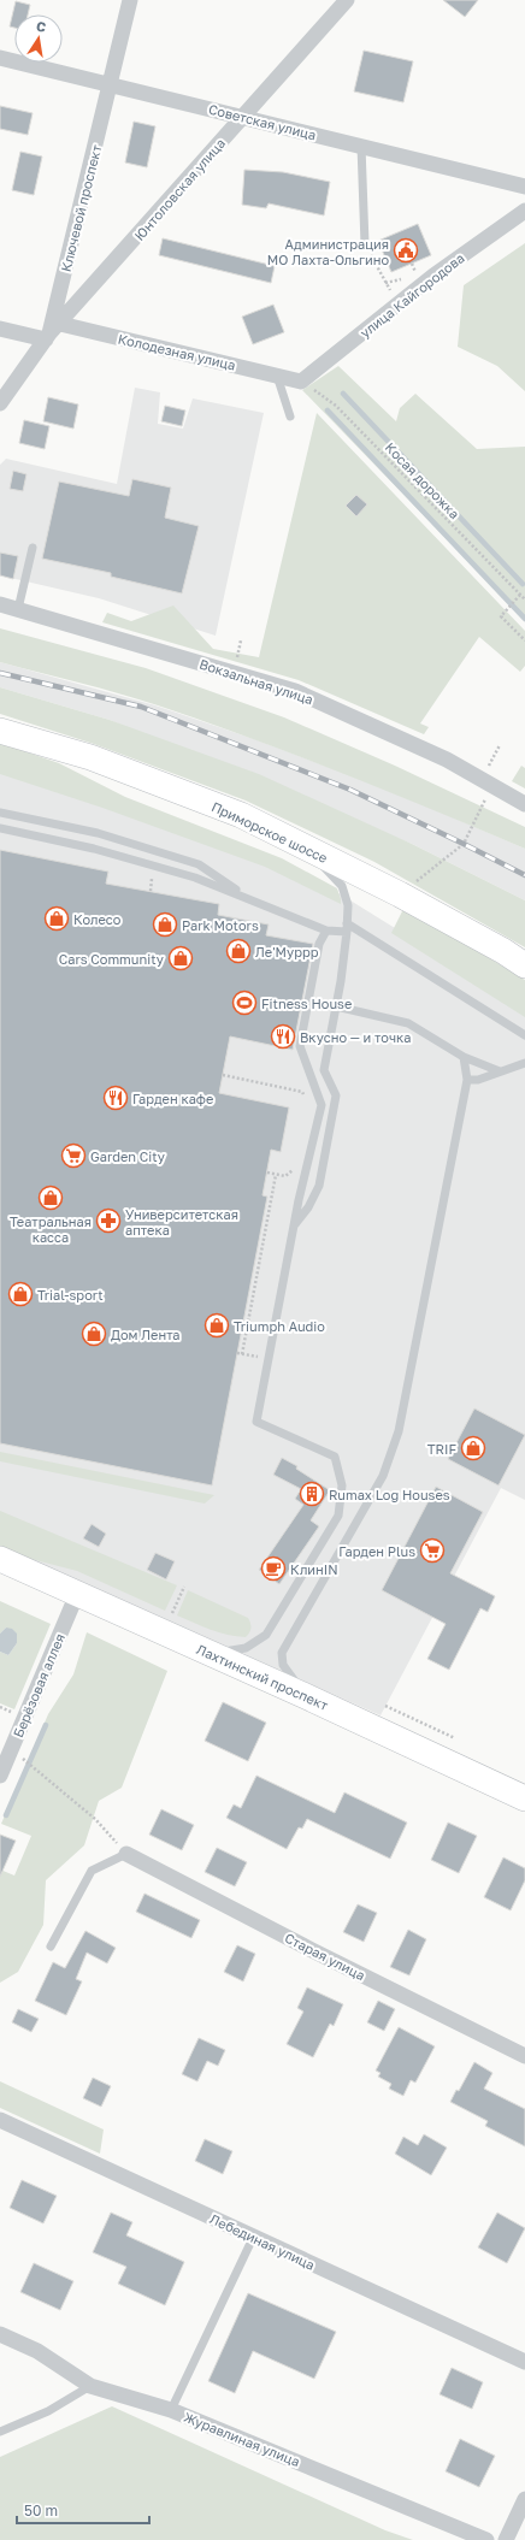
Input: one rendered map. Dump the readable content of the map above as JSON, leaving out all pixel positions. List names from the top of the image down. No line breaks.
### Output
{"streets":{"main road":["Приморское шоссе","Лахтинский проспект"],"street":["Советская улица","Юнтоловская улица","Ключевой проспект","улица Кайгородова","Колодезная улица","Вокзальная улица","Берёзовая аллея","Старая улица","Лебединая улица","Журавлиная улица"],"path":["Косая дорожка"]},"crossings":[["Советская улица","Юнтоловская улица"],["Советская улица","Ключевой проспект"],["Юнтоловская улица","Ключевой проспект"],["Юнтоловская улица","Колодезная улица"],["Ключевой проспект","Колодезная улица"],["улица Кайгородова","Колодезная улица"],["улица Кайгородова","Косая дорожка"],["Колодезная улица","Косая дорожка"],["Лахтинский проспект","Берёзовая аллея"]],"places":{"public building":["Администрация МО Лахта-Ольгино"],"shop":["Колесо","Park Motors","Ле'Муррр","Cars Community","Театральная касса","Trial-sport","Triumph Audio","Дом Лента","TRIF"],"sports":["Fitness House"],"restaurant":["Вкусно — и точка","Гарден кафе"],"supermarket":["Garden City","Гарден Plus"],"pharmacy":["Университетская аптека"],"building":["Rumax Log Houses"],"cafe":["КлинIN"]},"scale_bar":"50 m","north":"top"}
